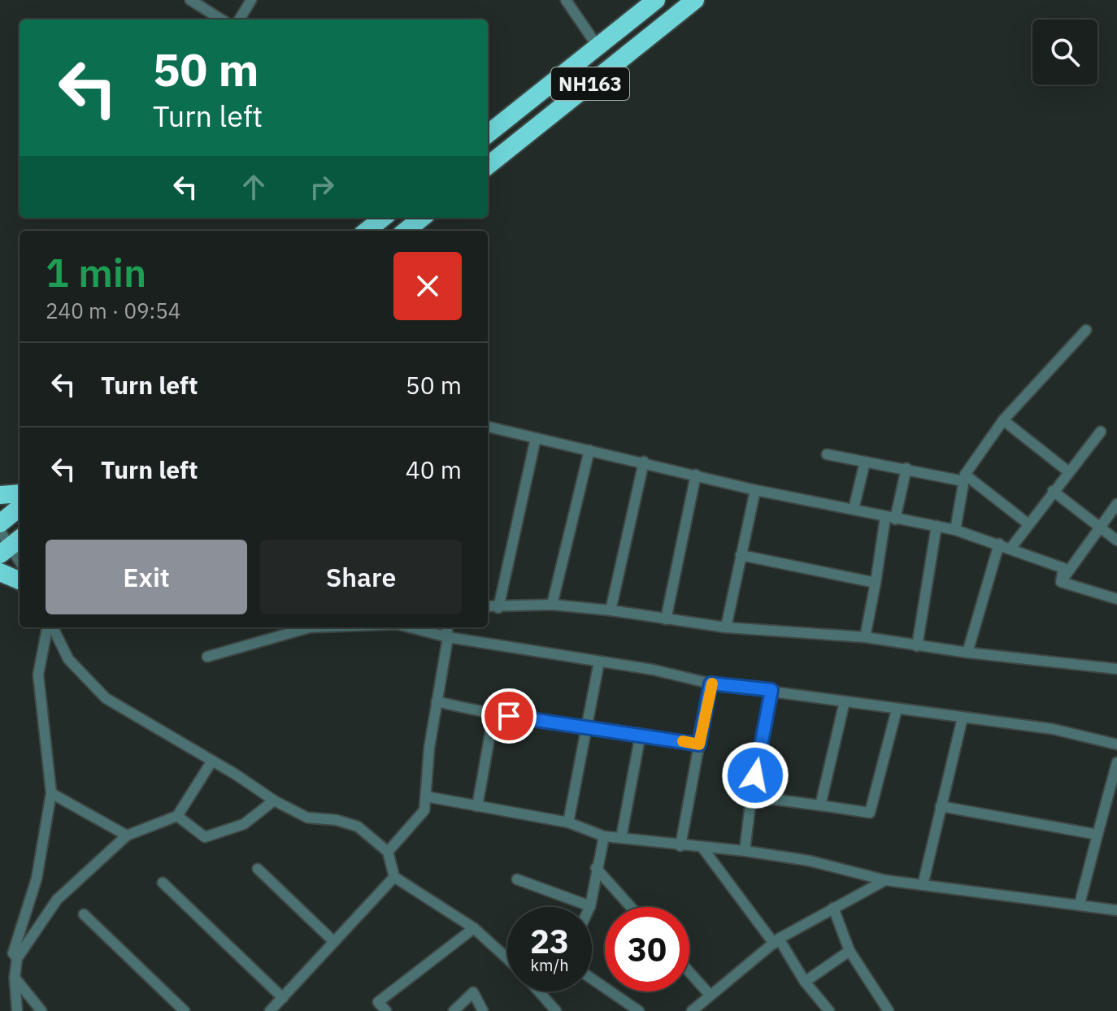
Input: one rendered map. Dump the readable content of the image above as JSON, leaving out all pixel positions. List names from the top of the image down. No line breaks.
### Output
{"streets":{"highway":["NH163"]},"page":{"turn":["50 m","Turn left"],"heading":["1 min","240 m · 09:54"],"list":[{"name":"Turn left","value":"50 m"},{"name":"Turn left","value":"40 m"}],"buttons":["Exit","Share"],"speed":"23 km/h","limit":"30"}}
